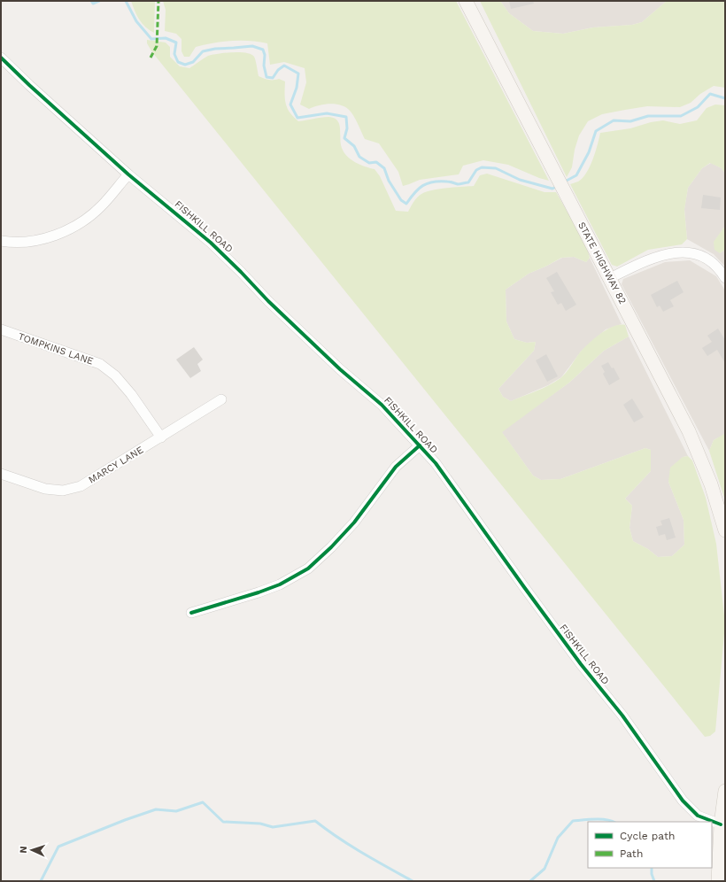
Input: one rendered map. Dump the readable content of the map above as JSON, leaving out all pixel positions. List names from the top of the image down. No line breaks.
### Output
{"streets":{"main road":["STATE HIGHWAY 82"],"street":["FISHKILL ROAD","TOMPKINS LANE","MARCY LANE"]},"crossings":[["TOMPKINS LANE","MARCY LANE"]],"legend":["Cycle path","Path"],"north":"left"}
